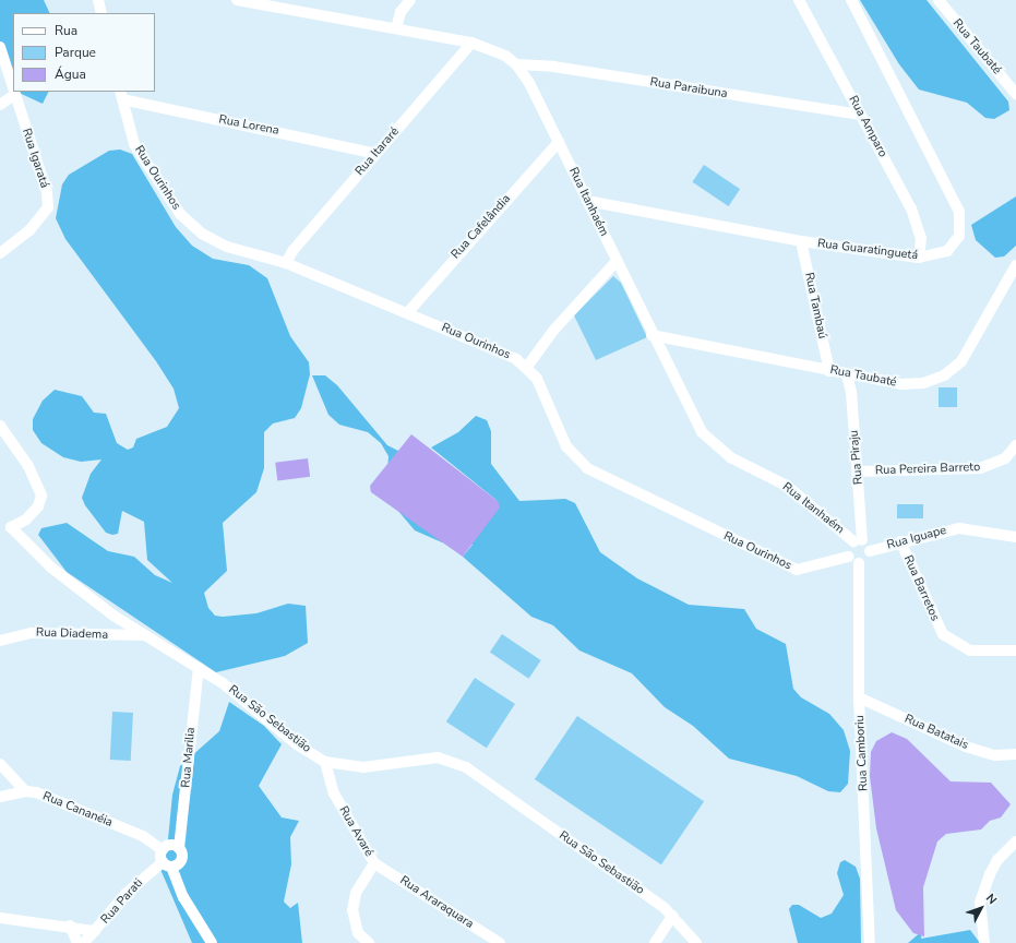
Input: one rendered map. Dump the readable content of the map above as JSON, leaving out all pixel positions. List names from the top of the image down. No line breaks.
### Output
{"streets":{"street":["Rua Taubaté","Rua Paraibuna","Rua Lorena","Rua Amparo","Rua Itararé","Rua Igaratá","Rua Ourinhos","Rua Itanhaém","Rua Cafelândia","Rua Guaratinguetá","Rua Tambaú","Rua Piraju","Rua Pereira Barreto","Rua Iguape","Rua Barretos","Rua Diadema","Rua São Sebastião","Rua Batatais","Rua Camboriu","Rua Marilia","Rua Cananéia","Rua Avaré","Rua Parati","Rua Araraquara"]},"crossings":[["Rua Taubaté","Rua Itanhaém"],["Rua Taubaté","Rua Tambaú"],["Rua Taubaté","Rua Piraju"],["Rua Paraibuna","Rua Amparo"],["Rua Paraibuna","Rua Itanhaém"],["Rua Lorena","Rua Itararé"],["Rua Lorena","Rua Ourinhos"],["Rua Amparo","Rua Guaratinguetá"],["Rua Itararé","Rua Ourinhos"],["Rua Itararé","Rua Itanhaém"],["Rua Ourinhos","Rua Itanhaém"],["Rua Ourinhos","Rua Cafelândia"],["Rua Ourinhos","Rua Piraju"],["Rua Ourinhos","Rua Iguape"],["Rua Ourinhos","Rua Camboriu"],["Rua Itanhaém","Rua Cafelândia"],["Rua Itanhaém","Rua Guaratinguetá"],["Rua Itanhaém","Rua Piraju"],["Rua Itanhaém","Rua Iguape"],["Rua Itanhaém","Rua Camboriu"],["Rua Guaratinguetá","Rua Tambaú"],["Rua Piraju","Rua Pereira Barreto"],["Rua Piraju","Rua Iguape"],["Rua Piraju","Rua Camboriu"],["Rua Iguape","Rua Barretos"],["Rua Iguape","Rua Camboriu"],["Rua Diadema","Rua São Sebastião"],["Rua São Sebastião","Rua Marilia"],["Rua São Sebastião","Rua Avaré"],["Rua Batatais","Rua Camboriu"],["Rua Marilia","Rua Parati"],["Rua Avaré","Rua Araraquara"]],"legend":["Rua","Parque","Água"],"north":"top right"}
